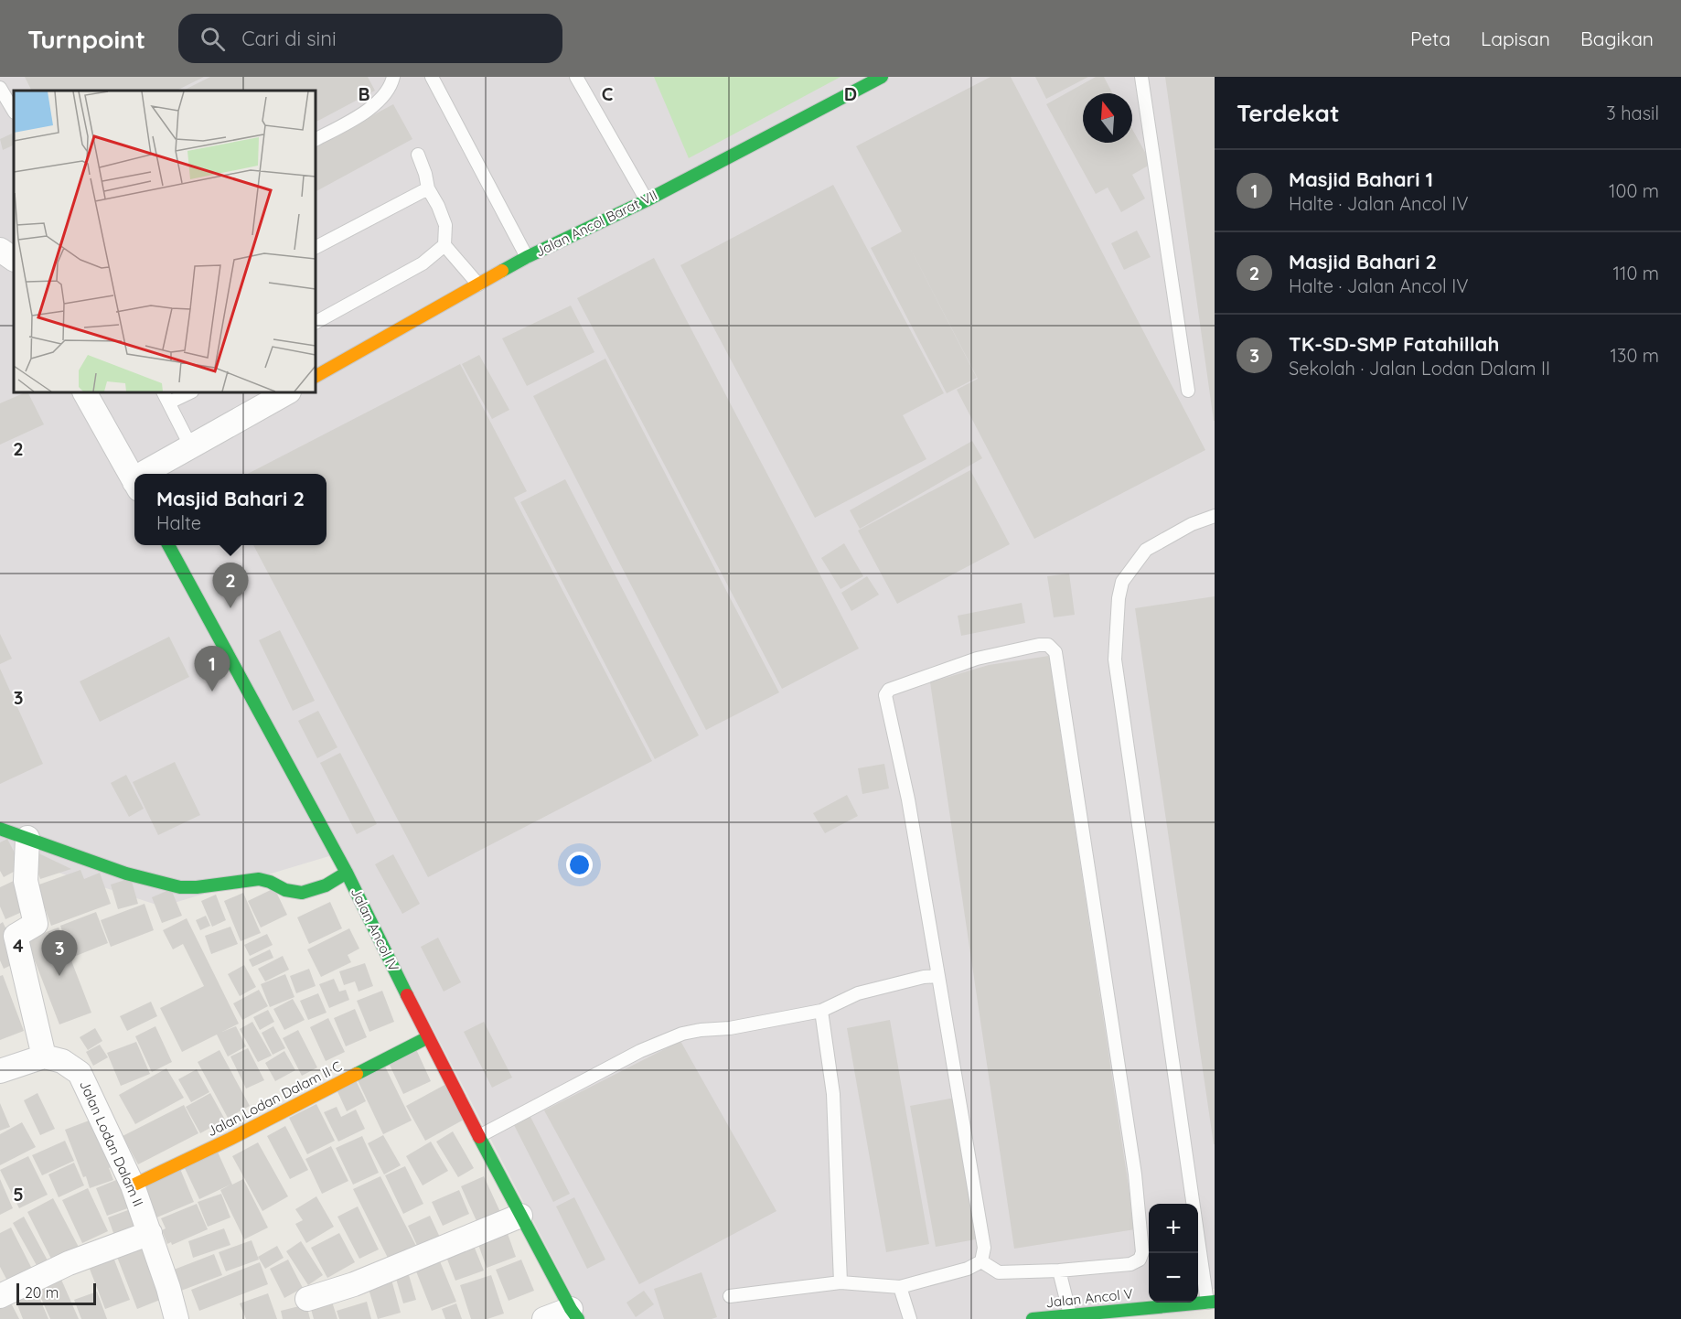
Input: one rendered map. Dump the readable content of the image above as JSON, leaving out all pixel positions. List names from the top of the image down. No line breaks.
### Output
{"streets":{"street":["Jalan Ancol Barat VII","Jalan Ancol IV","Jalan Lodan Dalam II C","Jalan Lodan Dalam II","Jalan Ancol V"]},"crossings":[["Jalan Ancol IV","Jalan Lodan Dalam II C"],["Jalan Lodan Dalam II C","Jalan Lodan Dalam II"]],"scale_bar":"20 m","north":"top","page":{"header":"Turnpoint","search":"Cari di sini","nav":["Peta","Lapisan","Bagikan"],"heading":["Terdekat","3 hasil"],"list":[{"mark":"1","name":"Masjid Bahari 1","note":"Halte · Jalan Ancol IV","value":"100 m"},{"mark":"2","name":"Masjid Bahari 2","note":"Halte · Jalan Ancol IV","value":"110 m"},{"mark":"3","name":"TK-SD-SMP Fatahillah","note":"Sekolah · Jalan Lodan Dalam II","value":"130 m"}],"popup":["Masjid Bahari 2","Halte"],"pins":["2","1","3"],"map_buttons":["+","−"],"scale":"20 m"},"grid":{"columns":["B","C","D"],"rows":["2","3","4","5"]}}
